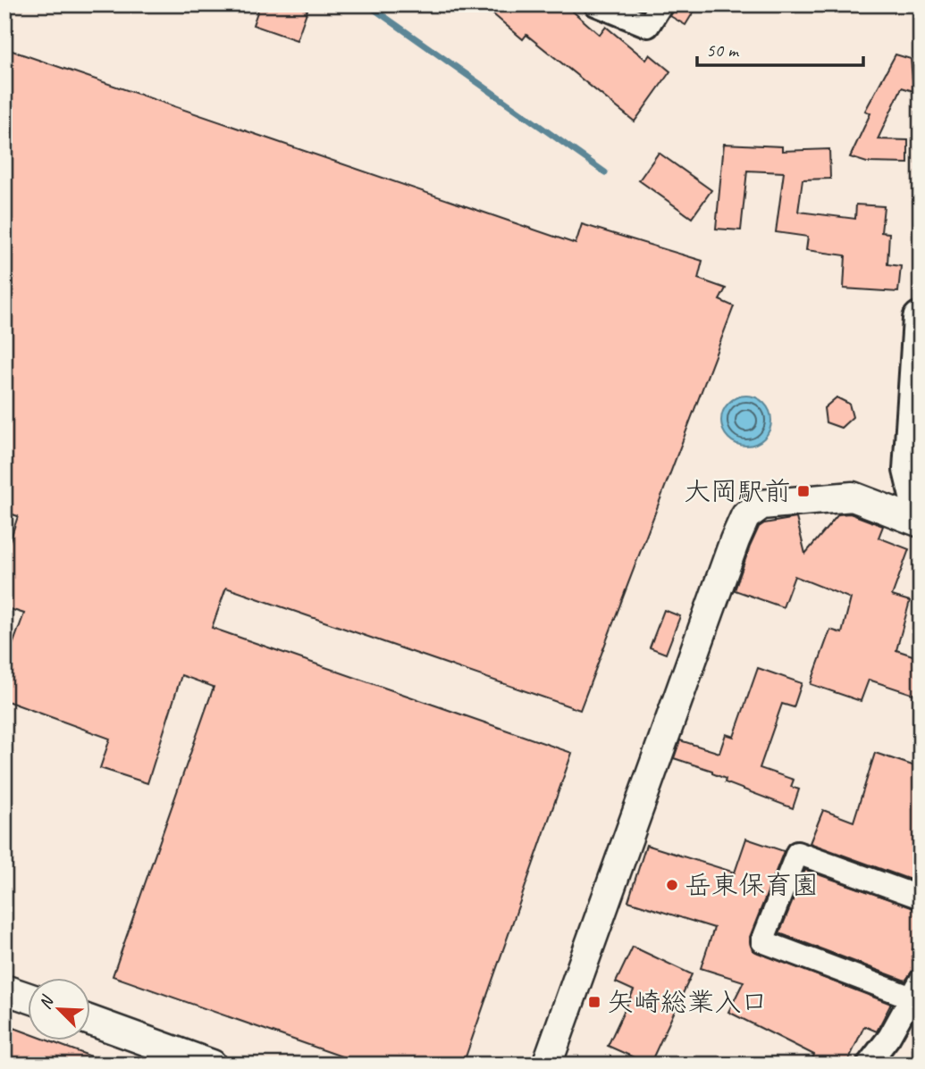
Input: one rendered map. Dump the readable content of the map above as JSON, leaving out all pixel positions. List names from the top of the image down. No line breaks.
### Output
{"places":{"transit":["大岡駅前","矢崎総業入口"],"other":["岳東保育園"]},"scale_bar":"50 m","north":"top left"}
